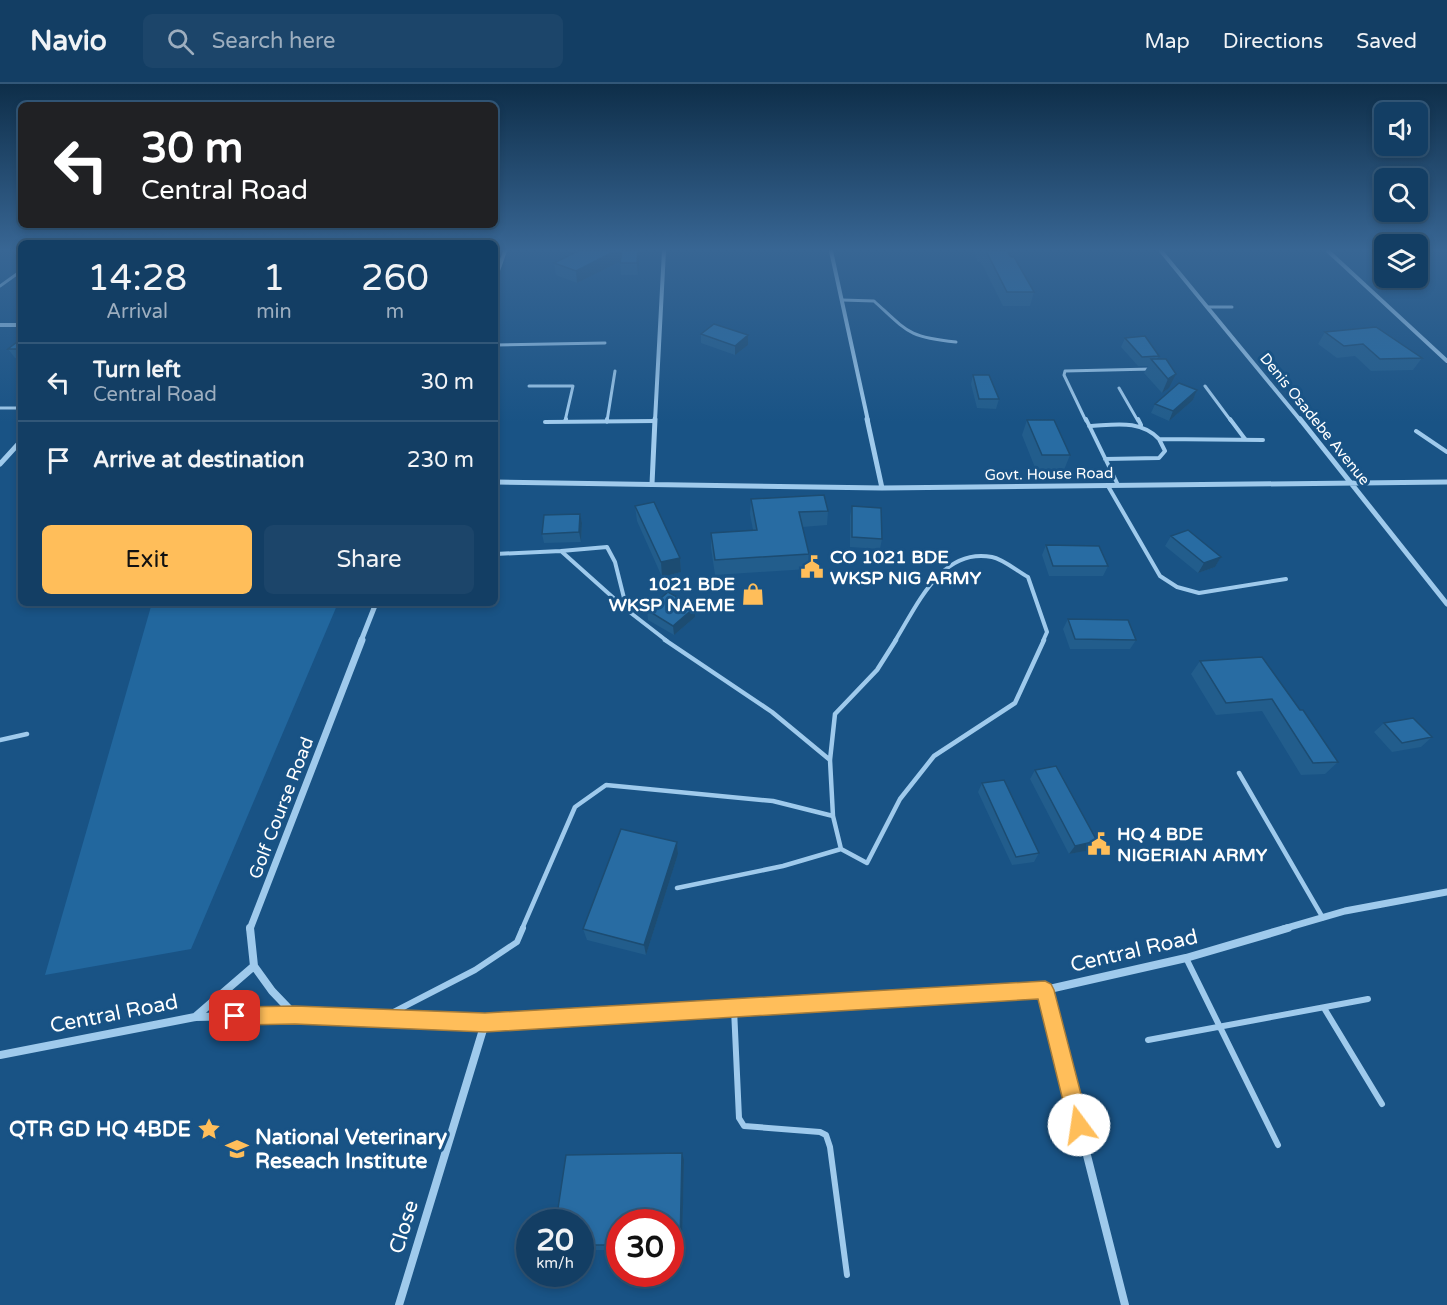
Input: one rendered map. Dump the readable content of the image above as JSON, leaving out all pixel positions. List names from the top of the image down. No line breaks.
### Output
{"streets":{"street":["Denis Osadebe Avenue","Govt. House Road","Golf Course Road","Central Road","Close"]},"crossings":[["Denis Osadebe Avenue","Govt. House Road"],["Golf Course Road","Central Road"],["Central Road","Close"]],"places":{"public building":["CO 1021 BDE WKSP NIG ARMY","HQ 4 BDE NIGERIAN ARMY"],"shop":["1021 BDE WKSP NAEME"],"place":["QTR GD HQ 4BDE"],"school or university":["National Veterinary Reseach Institute"]},"page":{"header":"Navio","search":"Search here","nav":["Map","Directions","Saved"],"turn":["30 m","Central Road"],"eta":["14:28","Arrival","1","min","260","m"],"list":[{"name":"Turn left","note":"Central Road","value":"30 m"},{"name":"Arrive at destination","value":"230 m"}],"buttons":["Exit","Share"],"speed":"20 km/h","limit":"30"}}
